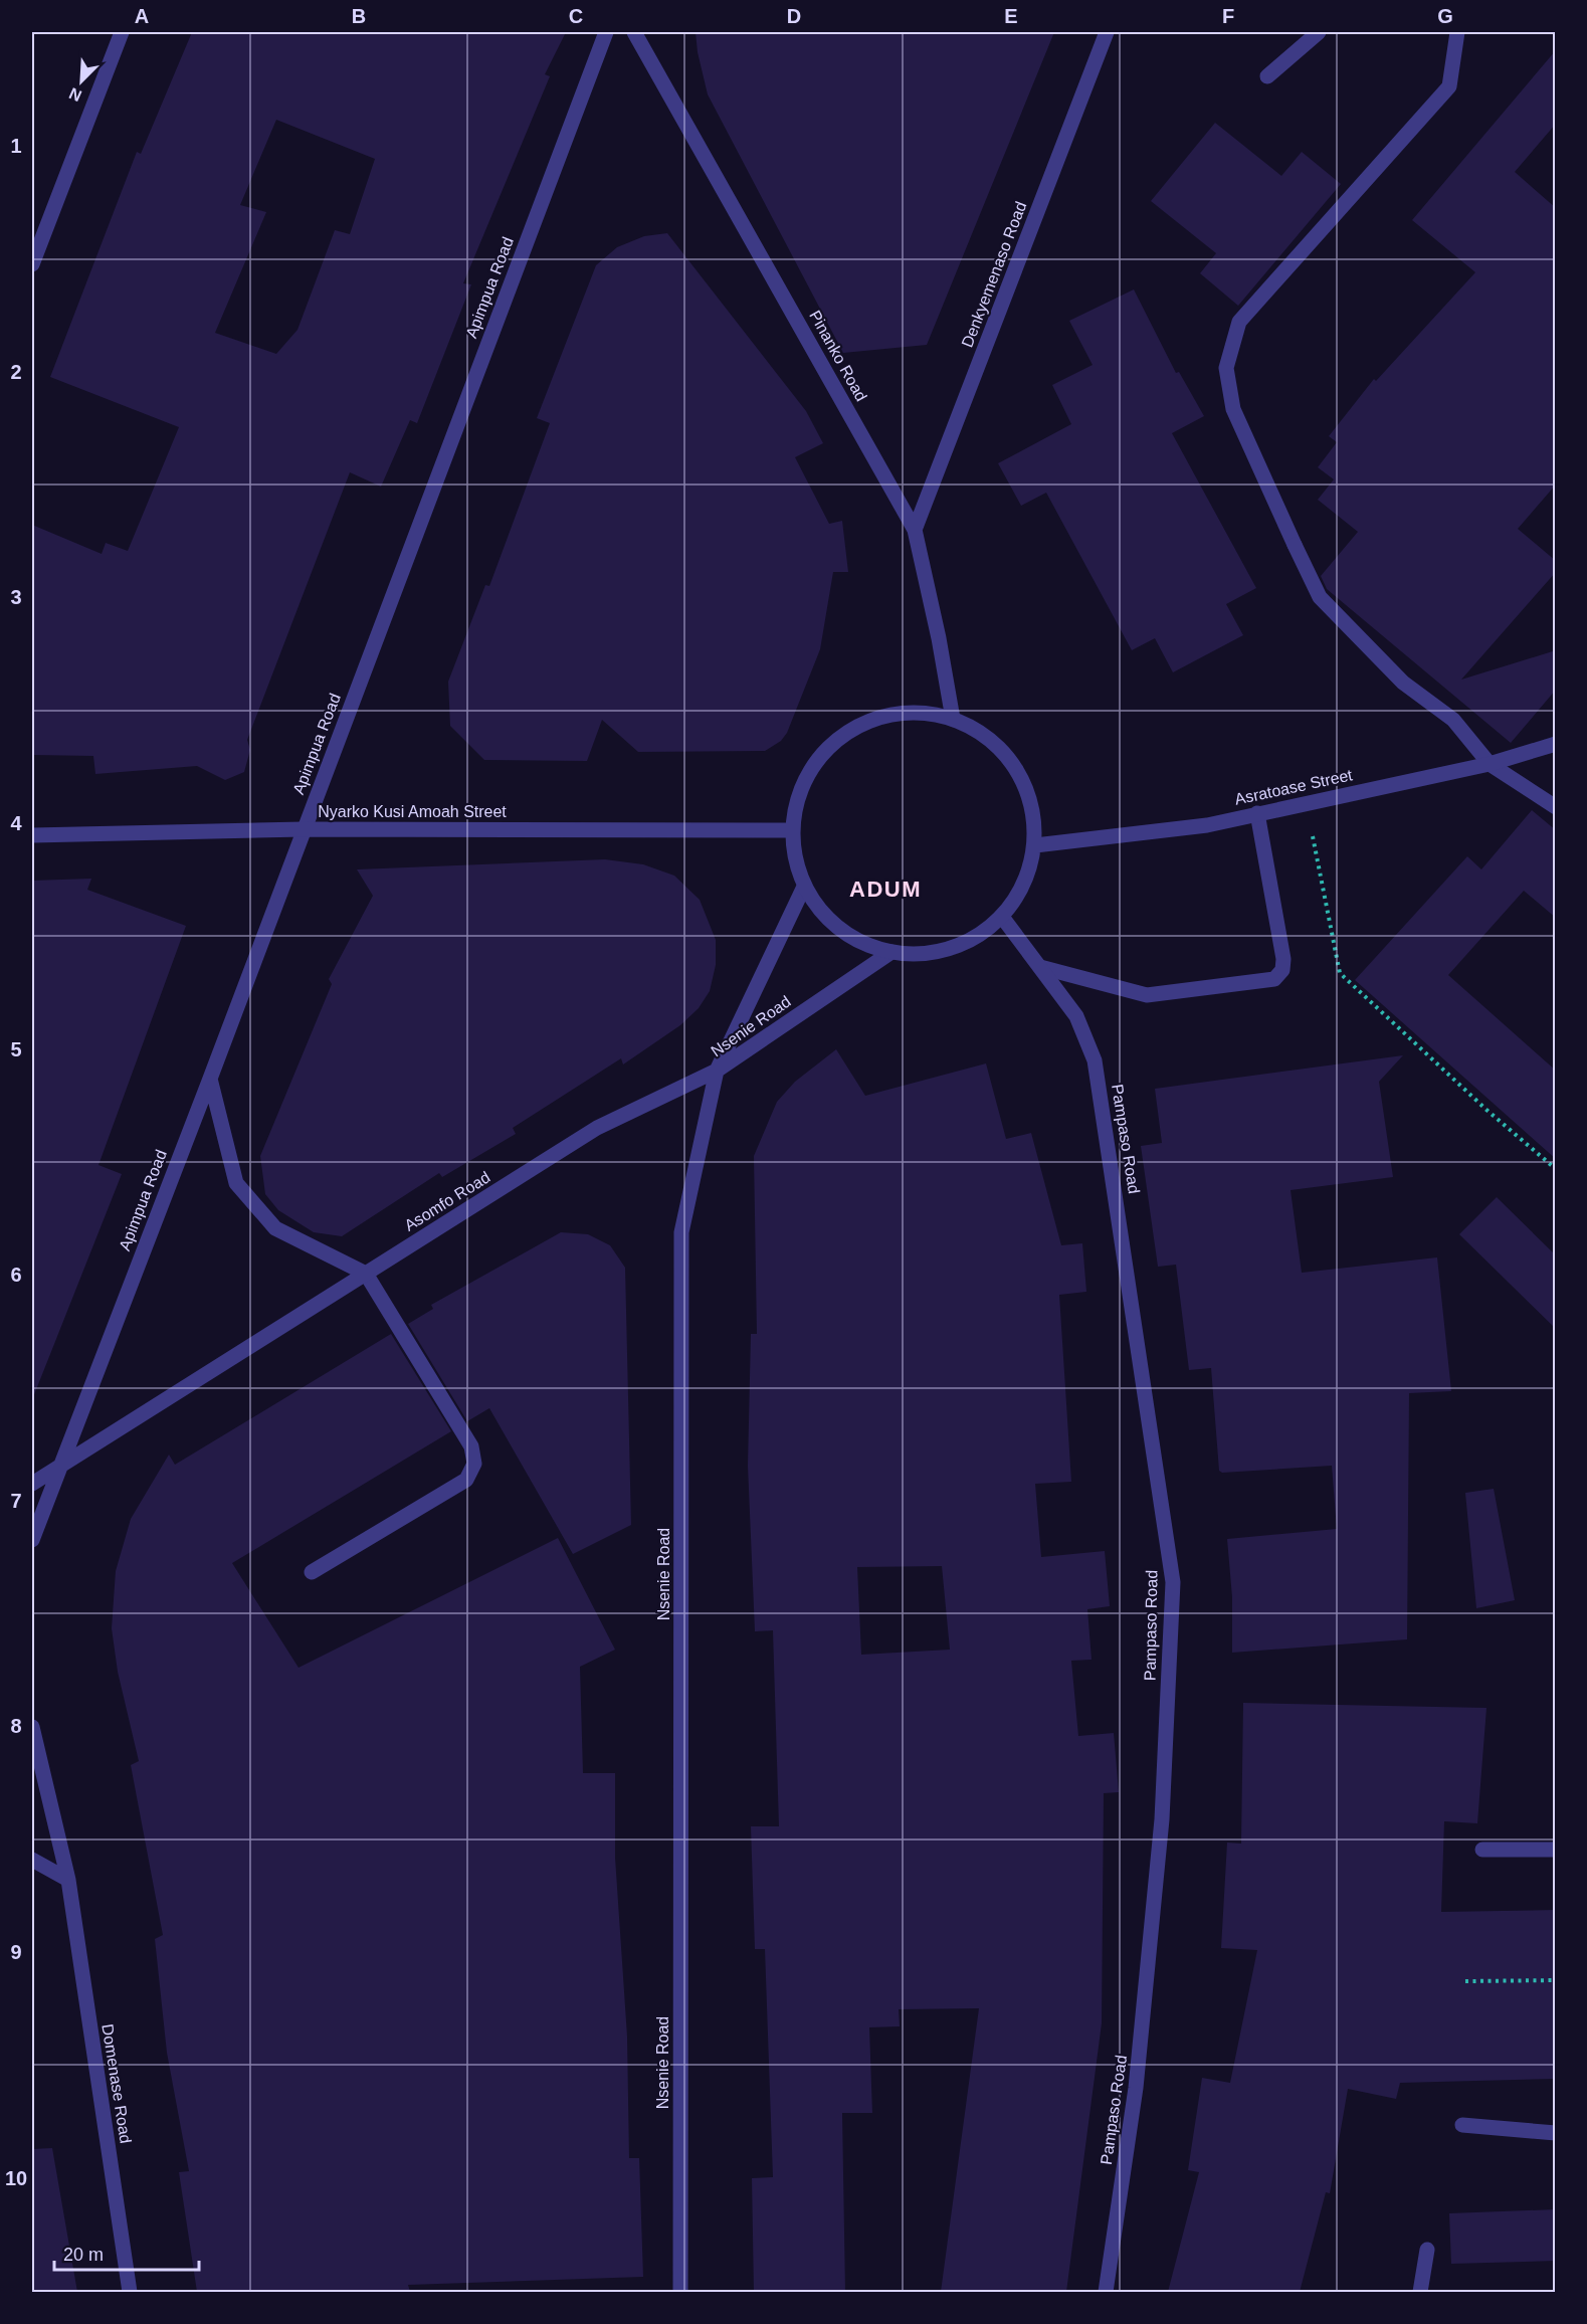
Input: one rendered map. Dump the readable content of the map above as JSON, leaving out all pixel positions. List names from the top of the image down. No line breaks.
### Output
{"streets":{"street":["Denkyemenaso Road","Apimpua Road","Pinanko Road","Asratoase Street","Nyarko Kusi Amoah Street","Nsenie Road","Pampaso Road","Asomfo Road","Domenase Road"]},"crossings":[["Denkyemenaso Road","Pinanko Road"],["Apimpua Road","Nyarko Kusi Amoah Street"],["Apimpua Road","Asomfo Road"],["Nsenie Road","Asomfo Road"]],"districts":["ADUM"],"scale_bar":"20 m","north":"bottom left","grid":{"columns":["A","B","C","D","E","F","G"],"rows":["1","2","3","4","5","6","7","8","9","10"]}}
